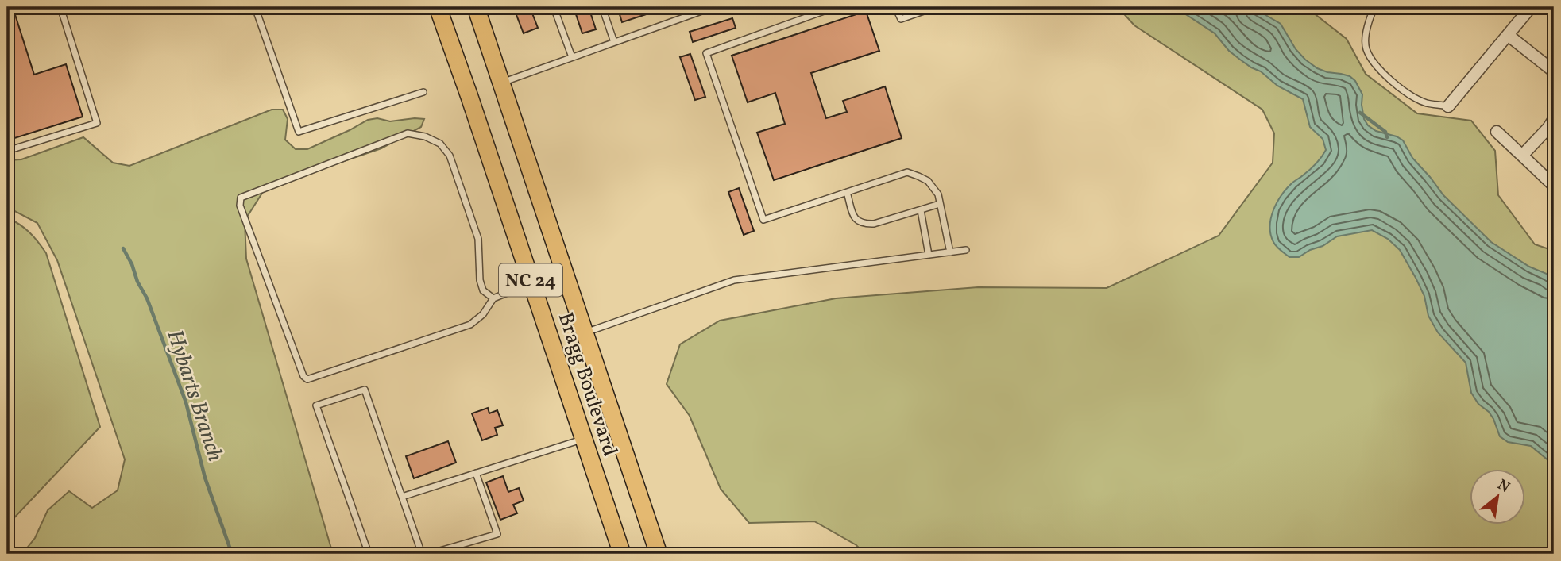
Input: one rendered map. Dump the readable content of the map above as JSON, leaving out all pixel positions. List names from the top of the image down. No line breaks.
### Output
{"streets":{"main road":["NC 24","Bragg Boulevard"]},"water":["Hybarts Branch"],"north":"top right"}
